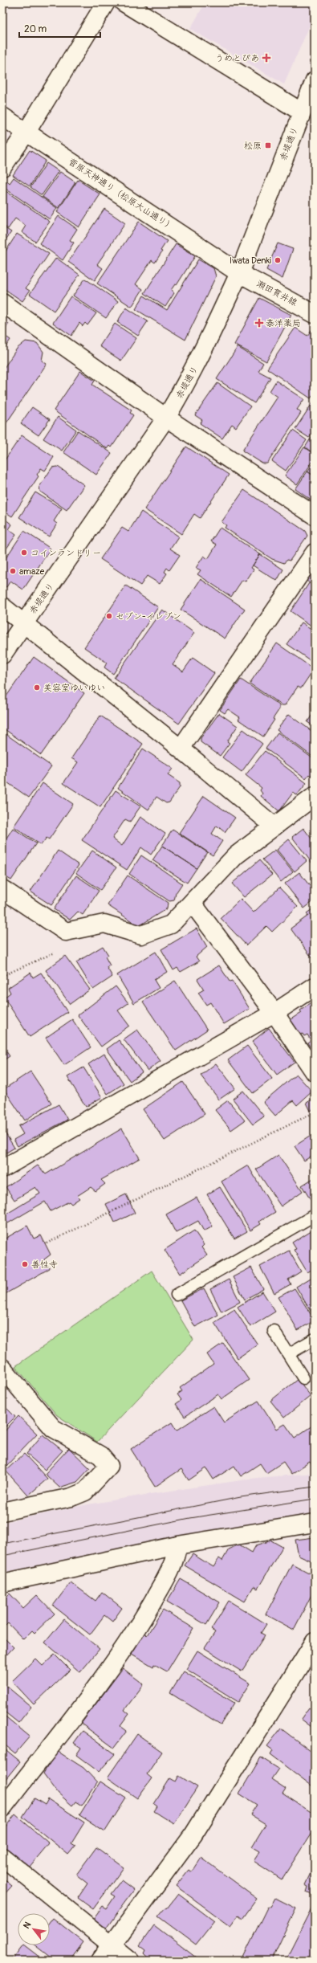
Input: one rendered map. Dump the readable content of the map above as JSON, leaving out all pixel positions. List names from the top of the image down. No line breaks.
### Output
{"streets":{"street":["赤堤通り","菅原天神通り（松原大山通り）","瀬田貫井線"]},"crossings":[["赤堤通り","菅原天神通り（松原大山通り）"],["赤堤通り","瀬田貫井線"],["菅原天神通り（松原大山通り）","瀬田貫井線"]],"places":{"health":["うめとぴあ","泰洋薬局"],"transit":["松原"],"other":["Iwata Denki","コインランドリー","amaze","セブン-イレブン","美容室ゆいゆい","善性寺"]},"scale_bar":"20 m","north":"top left"}
